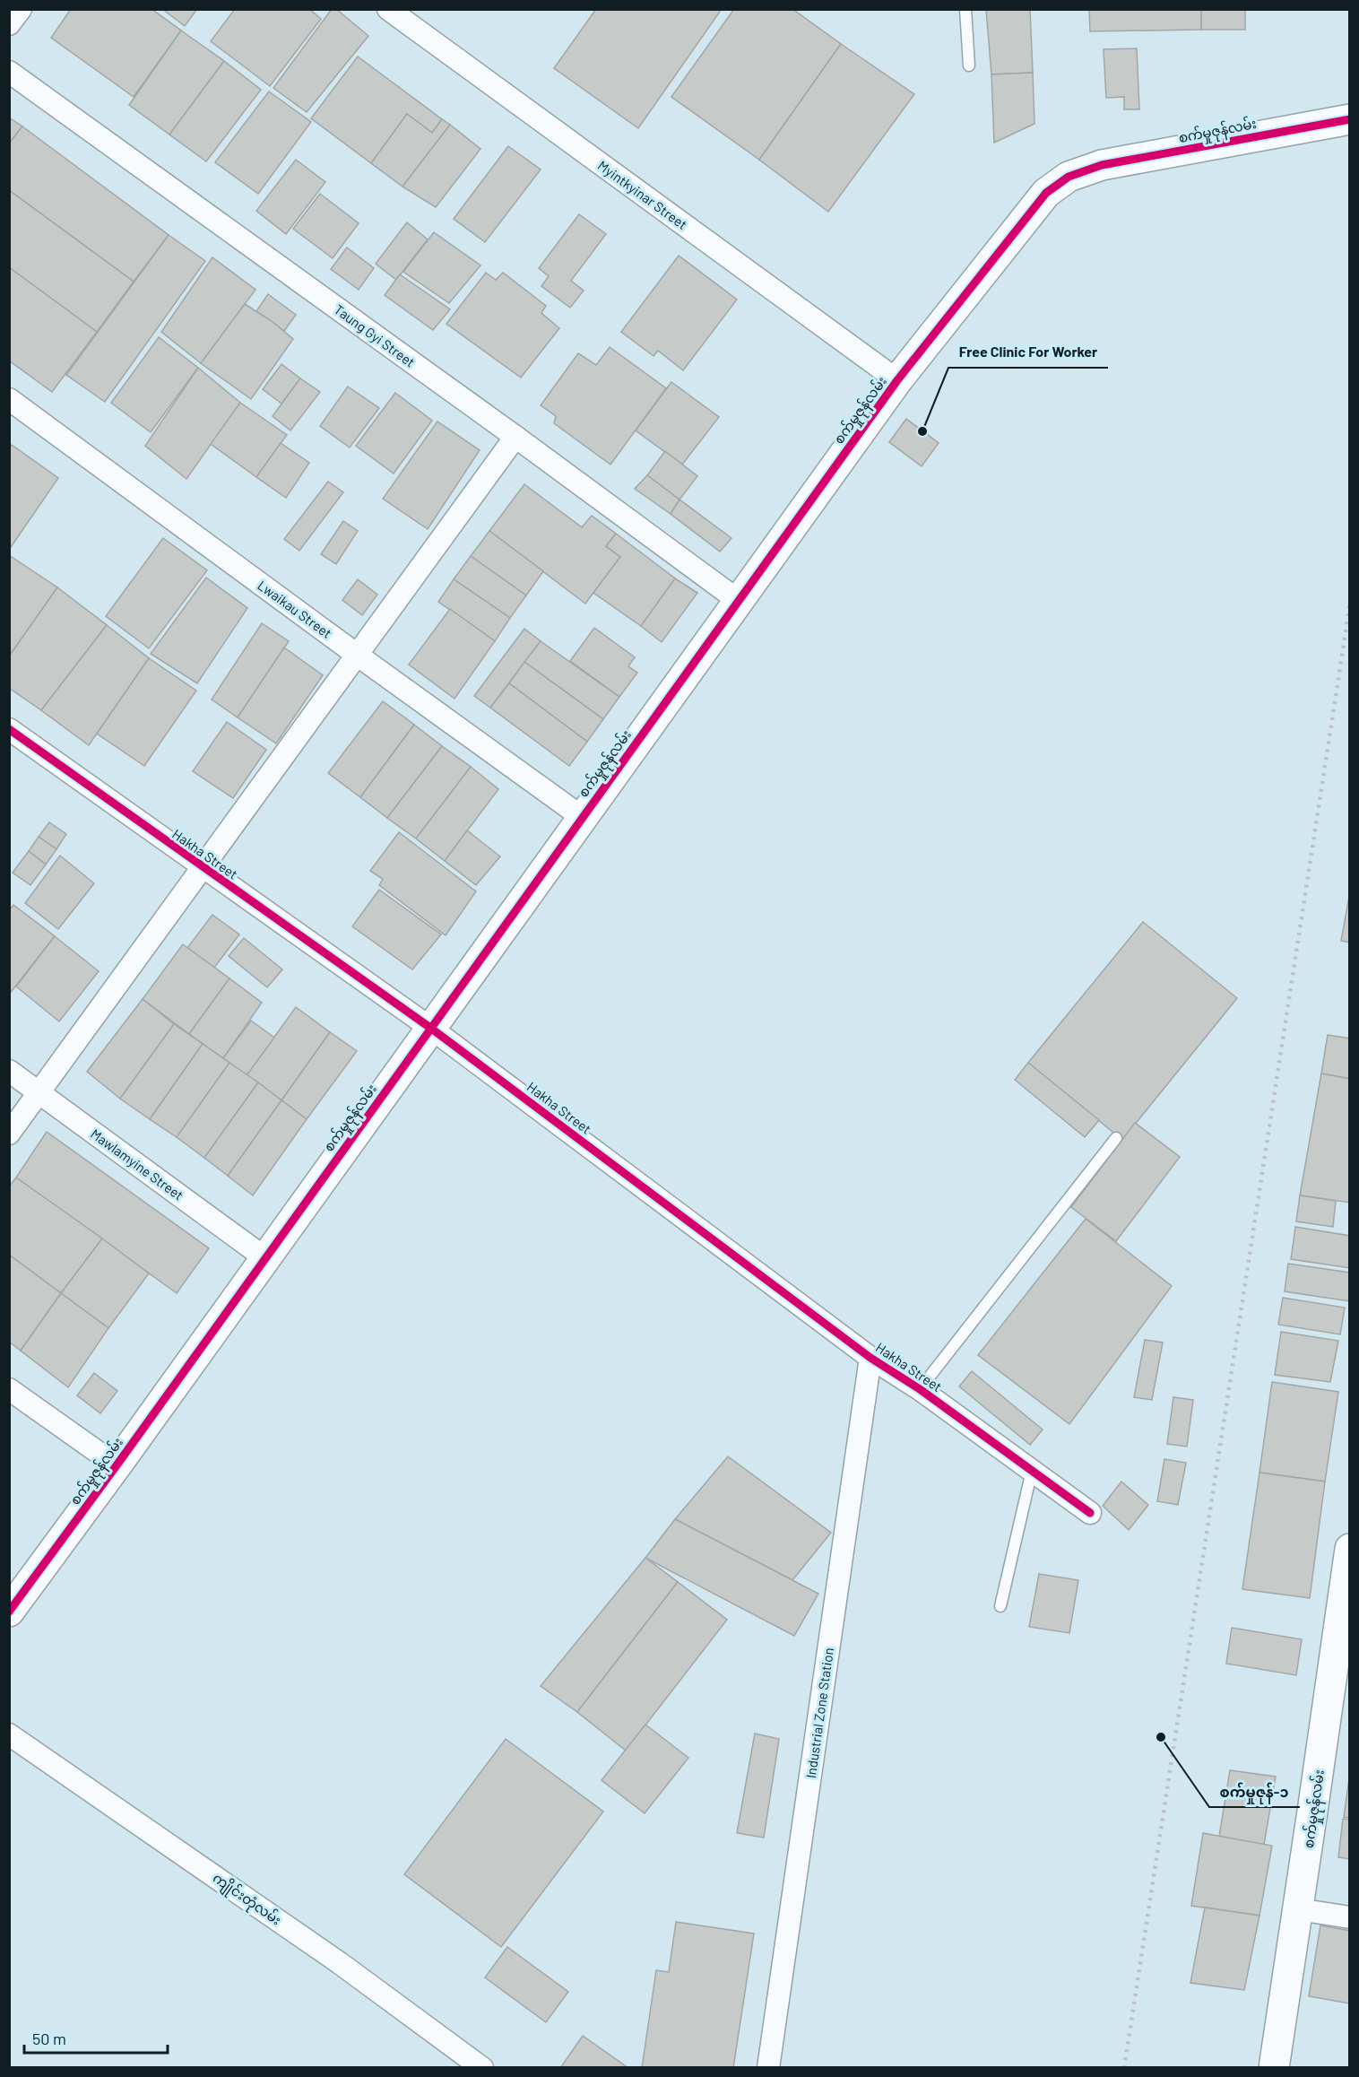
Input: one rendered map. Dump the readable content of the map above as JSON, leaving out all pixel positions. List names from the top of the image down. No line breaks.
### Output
{"streets":{"street":["စက်မှုဇုန်လမ်း","Myintkyinar Street","Taung Gyi Street","Lwaikau Street","Hakha Street","Mawlamyine Street","Industrial Zone Station","ကျိုင်းတုံလမ်း"]},"crossings":[["စက်မှုဇုန်လမ်း","Myintkyinar Street"],["စက်မှုဇုန်လမ်း","Taung Gyi Street"],["စက်မှုဇုန်လမ်း","Lwaikau Street"],["စက်မှုဇုန်လမ်း","Hakha Street"],["စက်မှုဇုန်လမ်း","Mawlamyine Street"],["Hakha Street","Industrial Zone Station"]],"places":["Free Clinic For Worker","စက်မှုဇုန်-၁"],"scale_bar":"50 m"}
